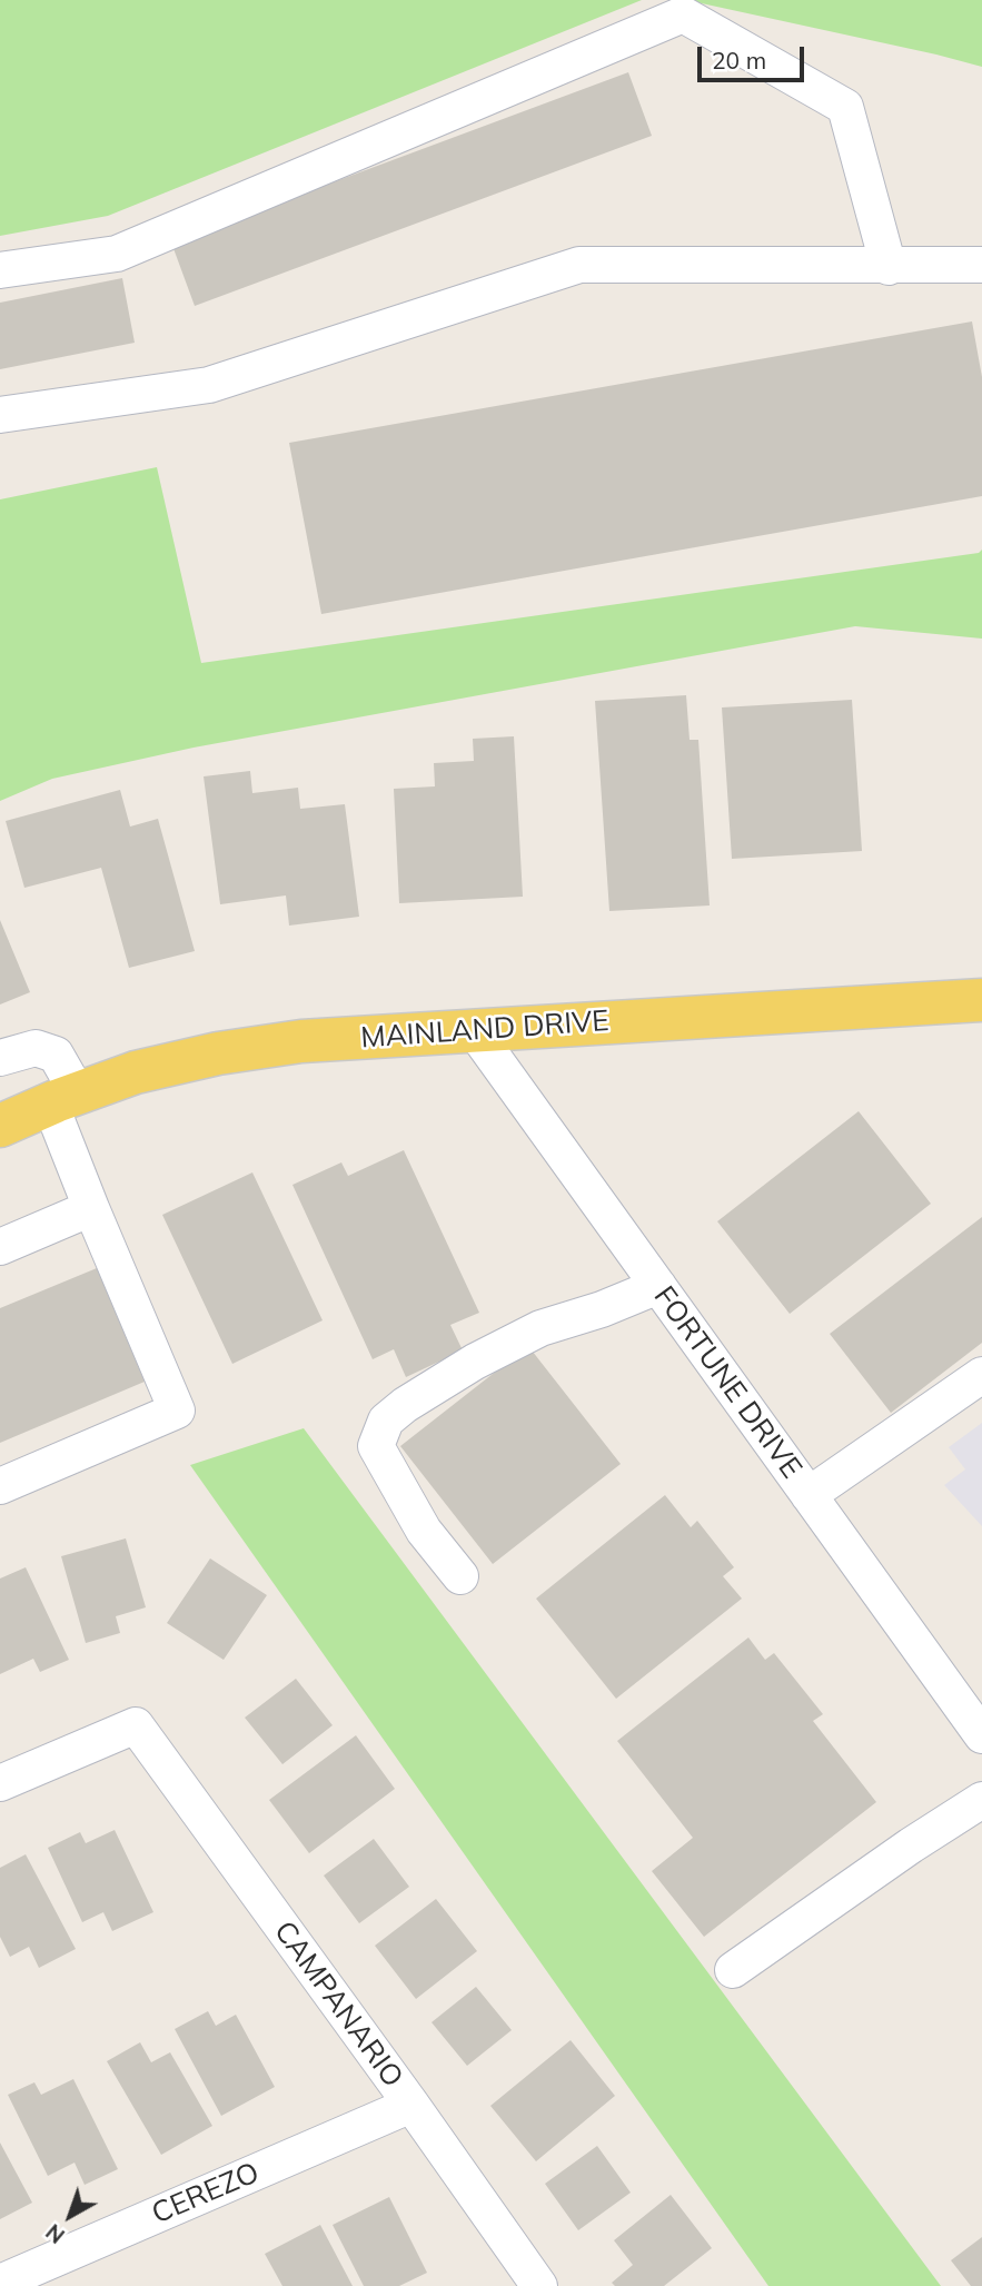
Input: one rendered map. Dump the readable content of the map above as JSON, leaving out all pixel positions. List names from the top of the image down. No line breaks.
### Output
{"streets":{"main road":["MAINLAND DRIVE"],"street":["FORTUNE DRIVE","CAMPANARIO","CEREZO"]},"crossings":[["MAINLAND DRIVE","FORTUNE DRIVE"],["CAMPANARIO","CEREZO"]],"scale_bar":"20 m","north":"bottom left"}
